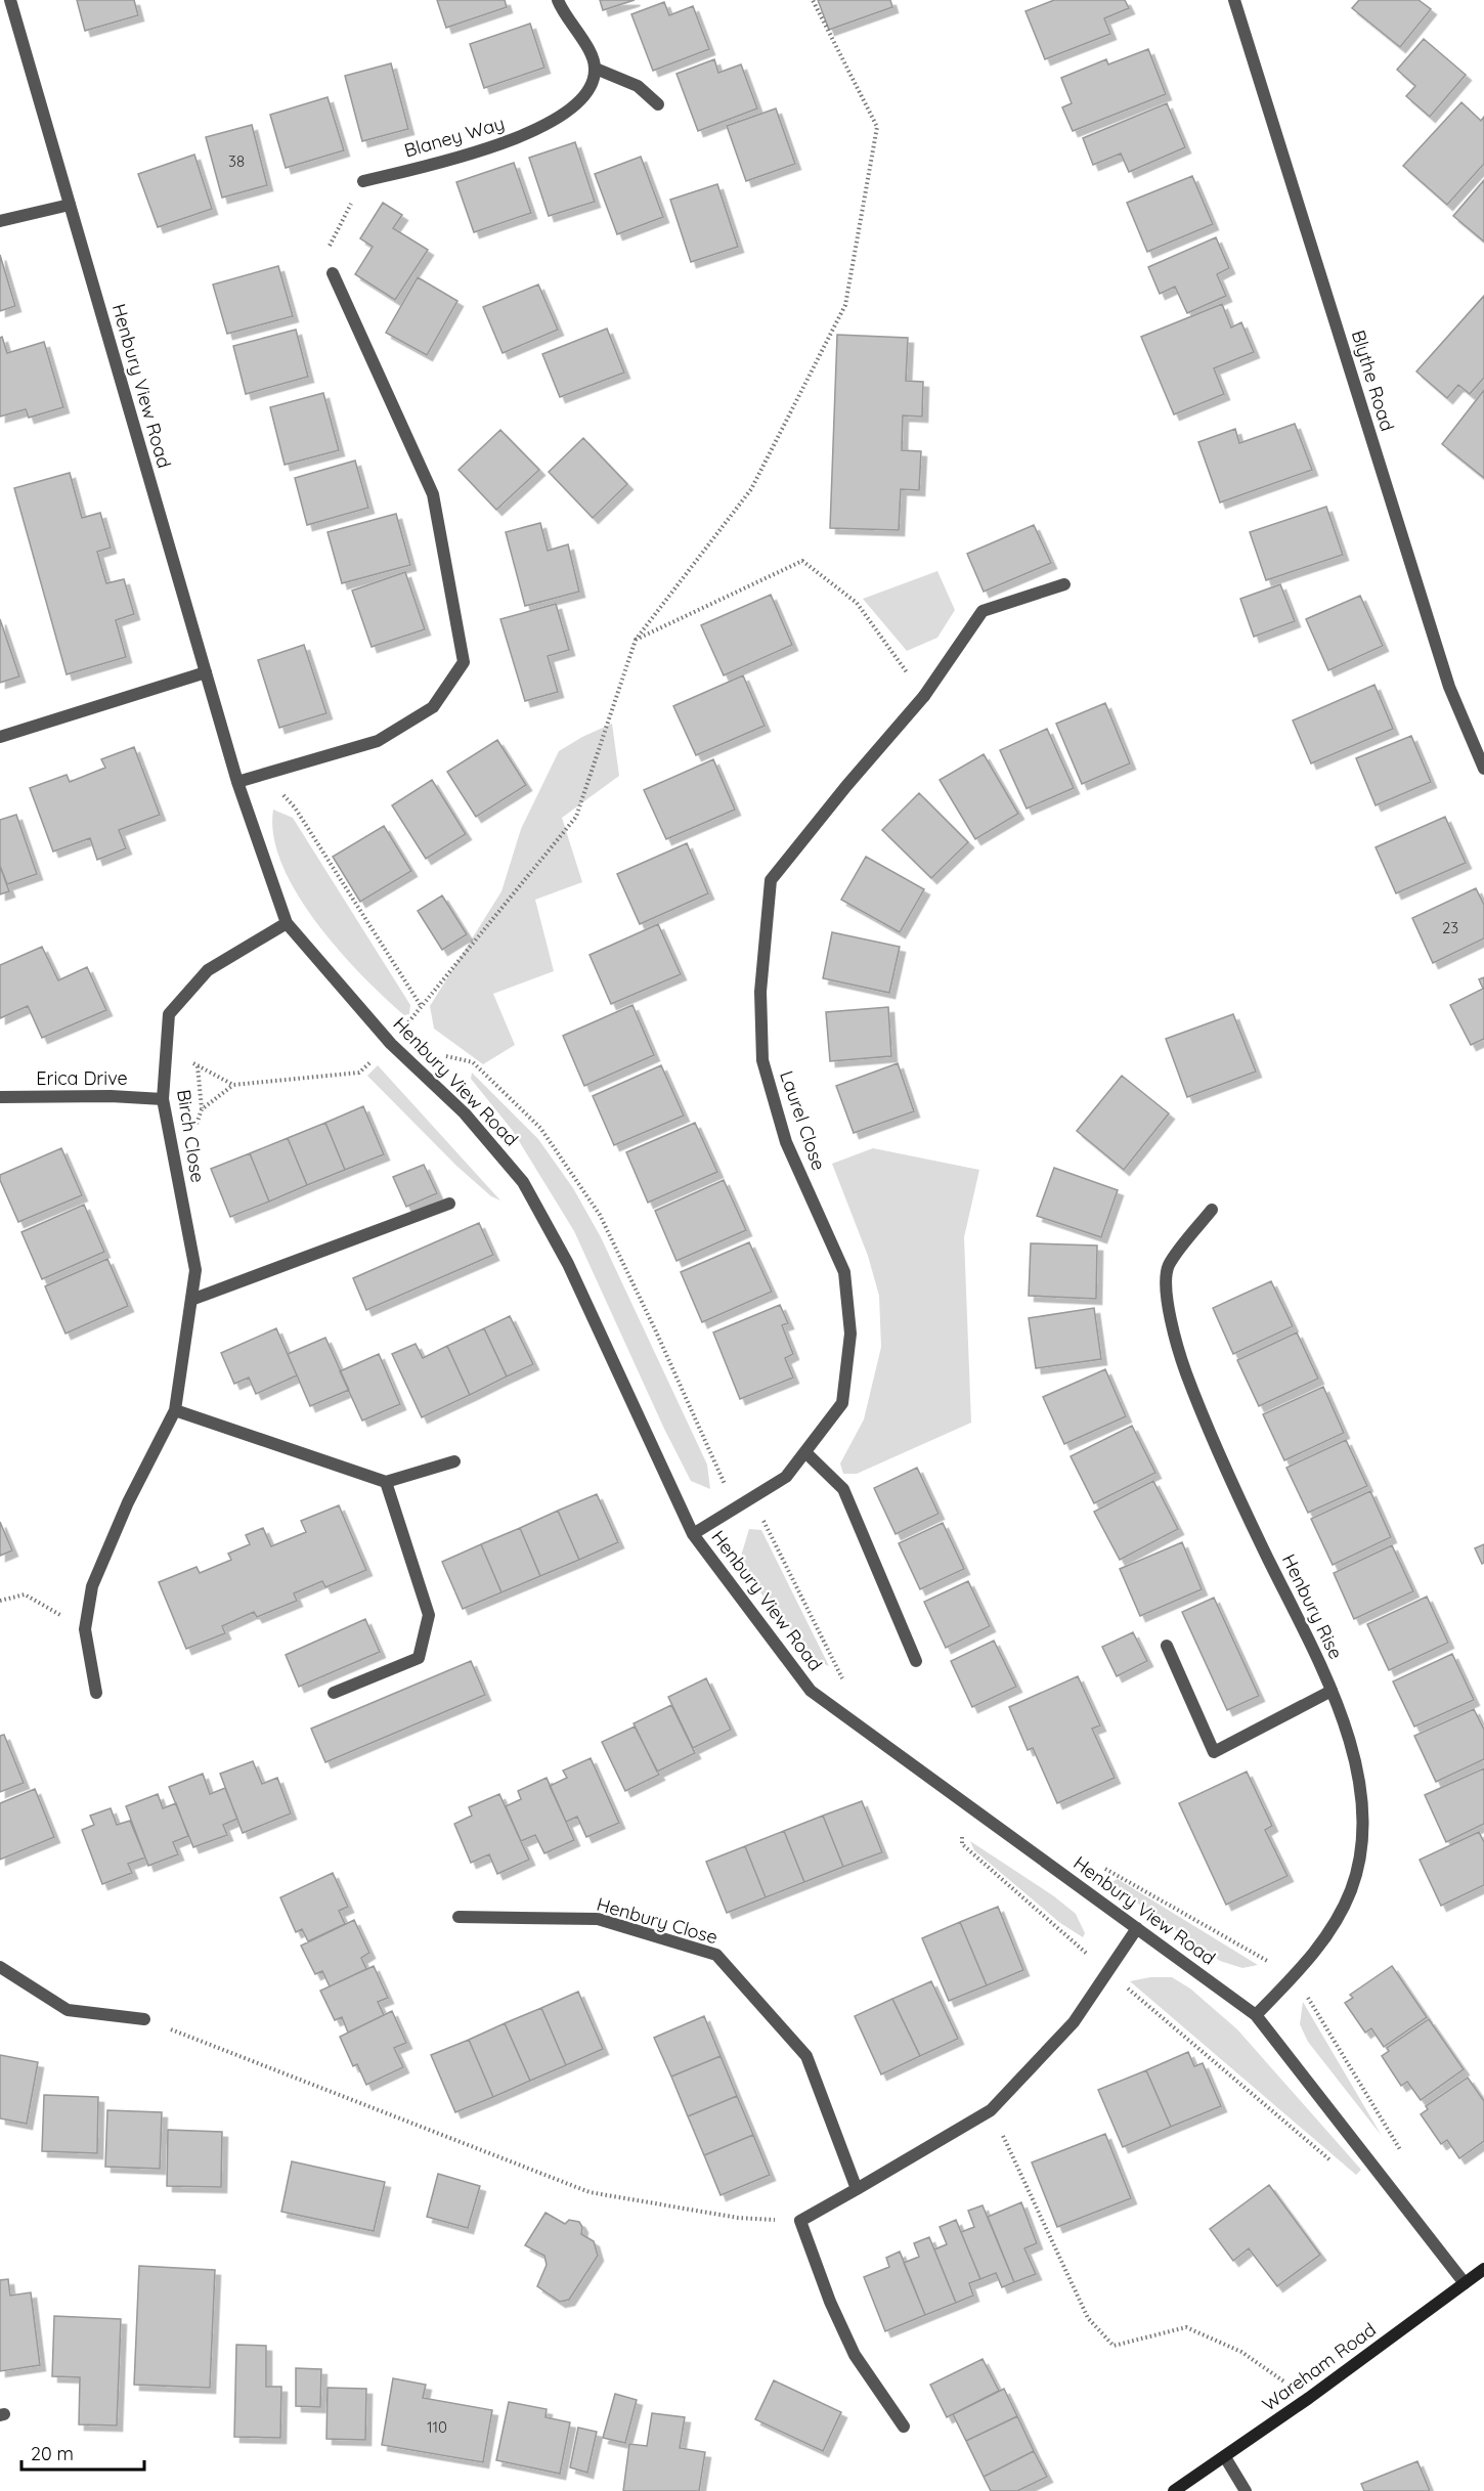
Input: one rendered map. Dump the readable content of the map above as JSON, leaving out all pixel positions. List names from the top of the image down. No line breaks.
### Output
{"streets":{"street":["Blaney Way","Blythe Road","Henbury View Road","Erica Drive","Laurel Close","Birch Close","Henbury Rise","Henbury Close","Wareham Road"]},"crossings":[["Henbury View Road","Laurel Close"],["Henbury View Road","Birch Close"],["Henbury View Road","Henbury Rise"],["Henbury View Road","Wareham Road"],["Erica Drive","Birch Close"]],"house_numbers":["38","23","110"],"scale_bar":"20 m"}
